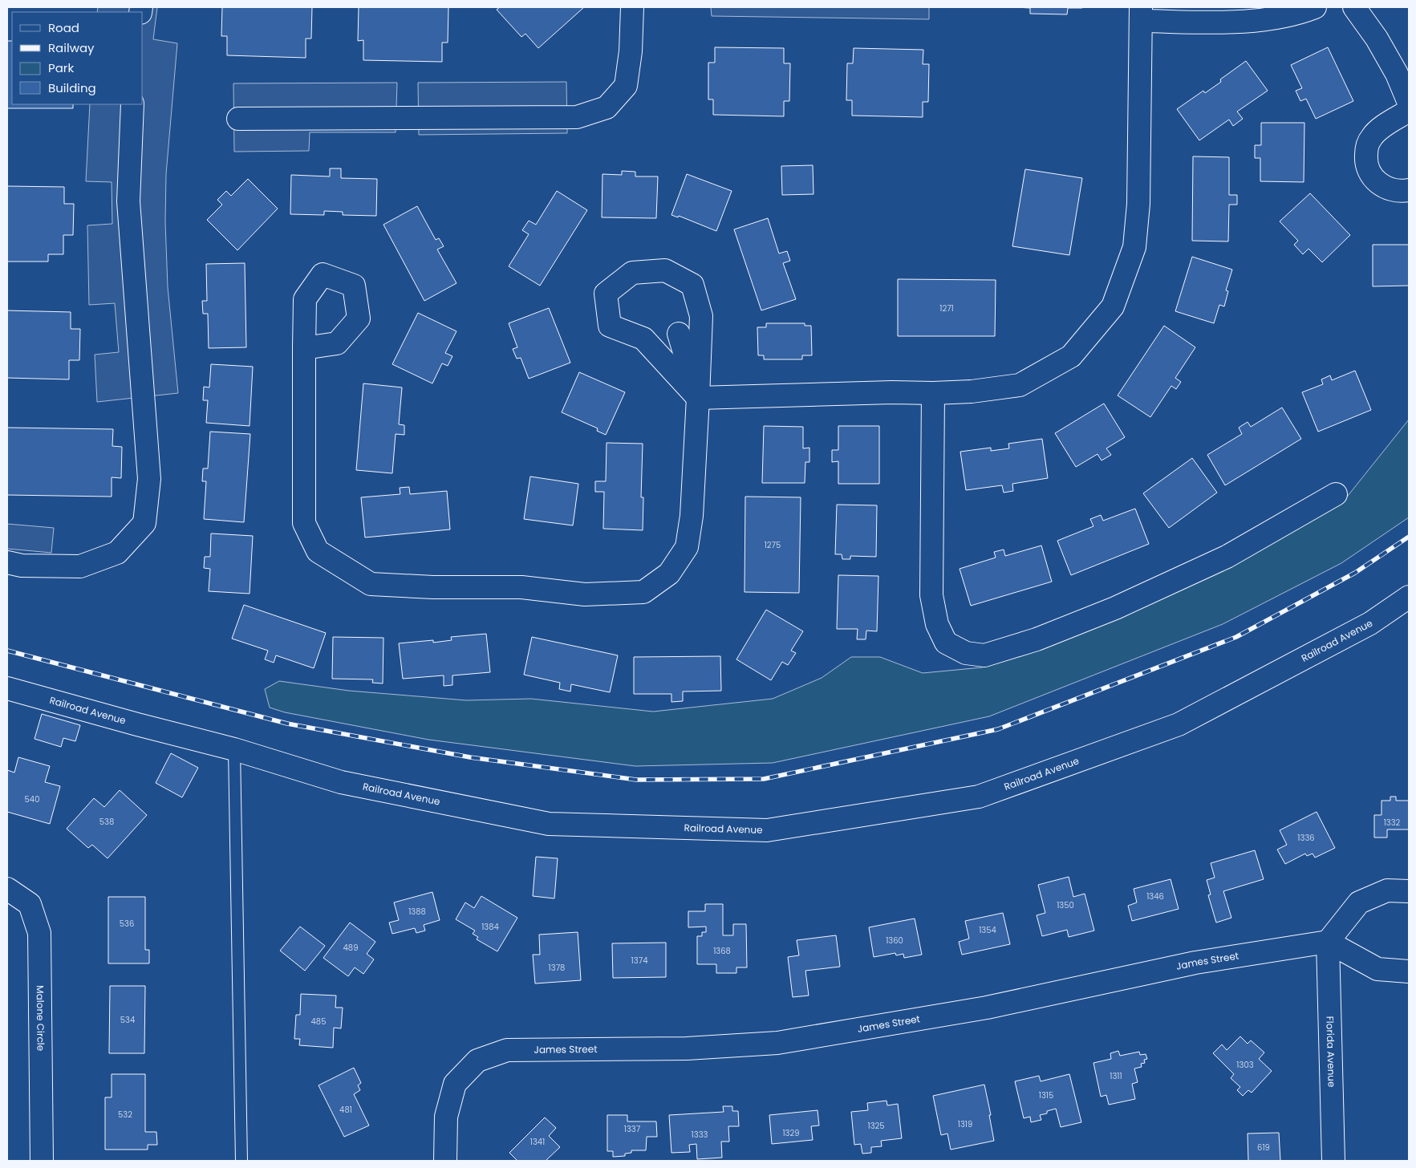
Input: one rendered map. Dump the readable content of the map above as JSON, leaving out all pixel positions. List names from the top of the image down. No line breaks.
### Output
{"streets":{"street":["Railroad Avenue","James Street","Malone Circle","Florida Avenue"]},"crossings":[["James Street","Florida Avenue"]],"house_numbers":["1271","1275","540","538","1332","1336","1346","1350","1388","536","1384","1354","1360","489","1368","1374","1378","534","485","1303","1311","1315","481","532","1319","1325","1337","1329","1333","1341","619"],"legend":["Road","Railway","Park","Building"]}
